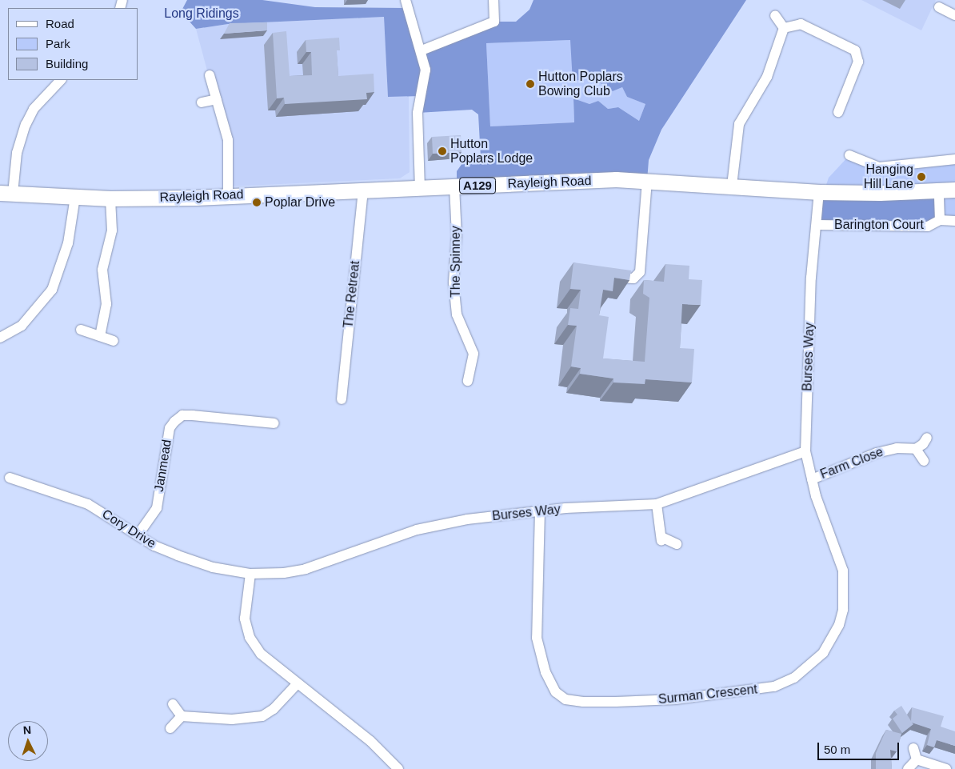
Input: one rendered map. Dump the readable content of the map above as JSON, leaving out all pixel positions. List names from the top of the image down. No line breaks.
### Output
{"streets":{"main road":["Rayleigh Road","A129"],"street":["Barington Court","The Spinney","The Retreat","Burses Way","Farm Close","Janmead","Cory Drive","Surman Crescent"]},"crossings":[["Rayleigh Road","Barington Court"],["Rayleigh Road","The Spinney"],["Rayleigh Road","The Retreat"],["Rayleigh Road","Burses Way"],["Barington Court","Burses Way"],["Burses Way","Cory Drive"],["Burses Way","Surman Crescent"],["Farm Close","Surman Crescent"],["Janmead","Cory Drive"]],"parks":["Long Ridings"],"places":["Hutton Poplars Bowing Club","Hutton Poplars Lodge","Hanging Hill Lane","Poplar Drive"],"legend":["Road","Park","Building"],"scale_bar":"50 m","north":"top"}
